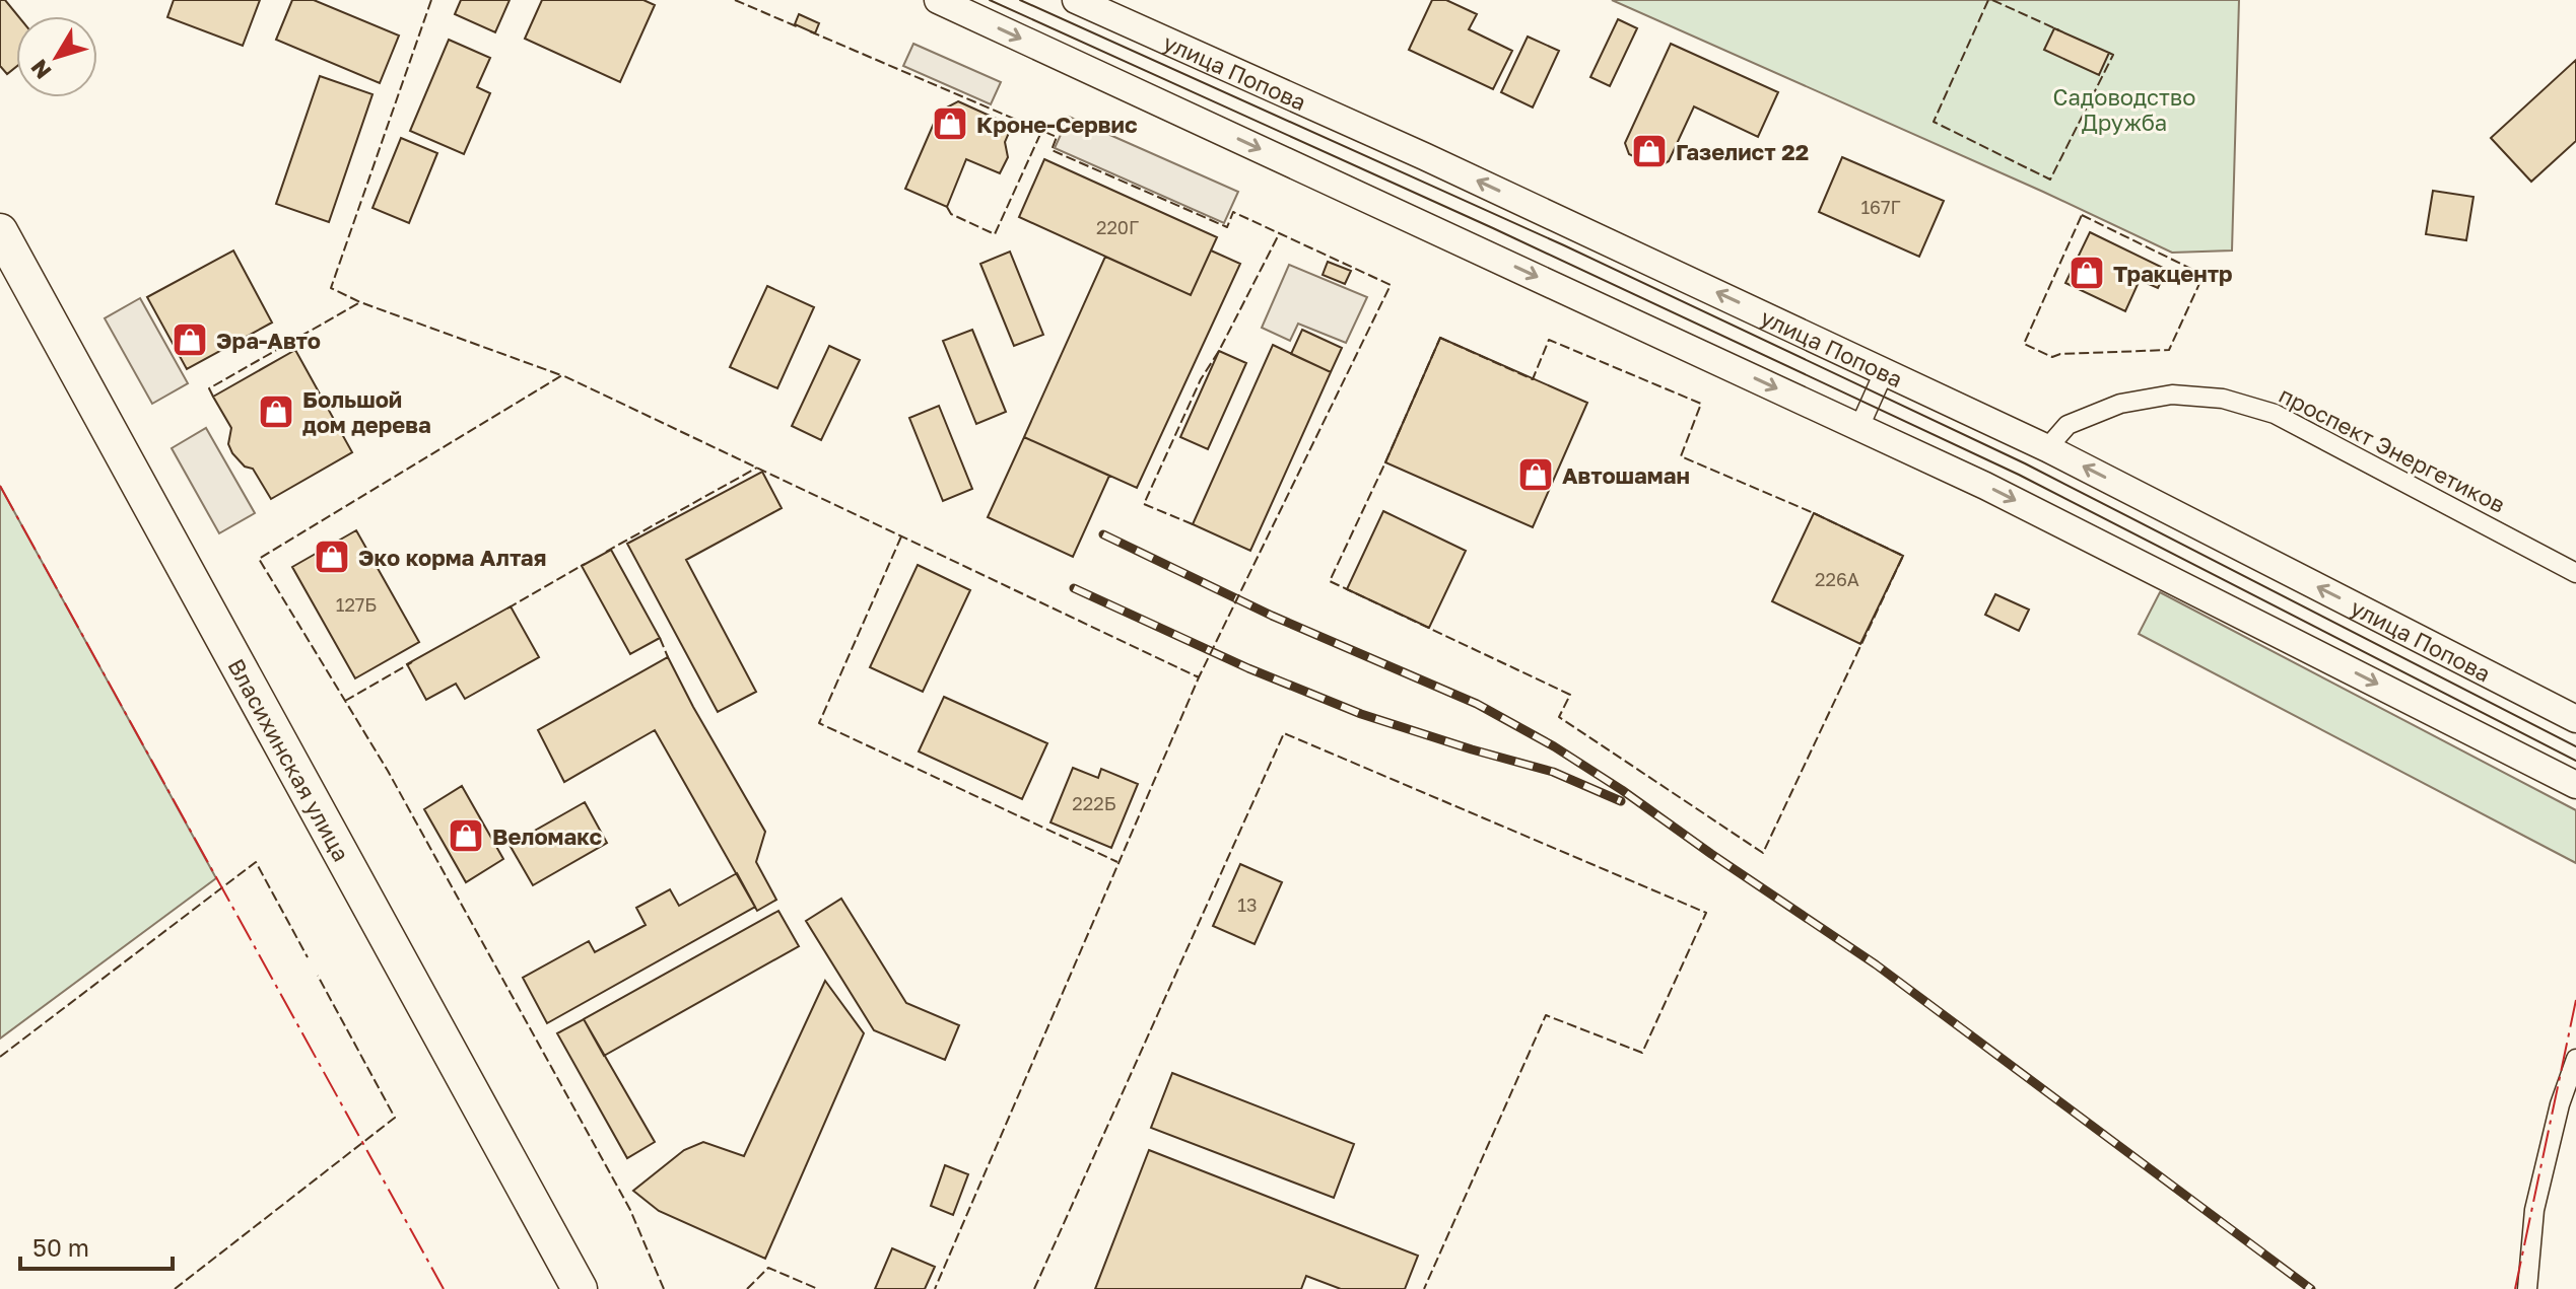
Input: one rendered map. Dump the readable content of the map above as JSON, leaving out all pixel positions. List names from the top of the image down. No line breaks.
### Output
{"streets":{"highway":["Власихинская улица"],"main road":["улица Попова"],"street":["проспект Энергетиков"]},"crossings":[["улица Попова","проспект Энергетиков"]],"parks":["Садоводство Дружба"],"places":{"shop":["Кроне-Сервис","Газелист 22","Тракцентр","Эра-Авто","Большой дом дерева","Автошаман","Эко корма Алтая","Веломакс"]},"house_numbers":["167Г","220Г","226А","127Б","222Б","13"],"scale_bar":"50 m","north":"bottom left"}
